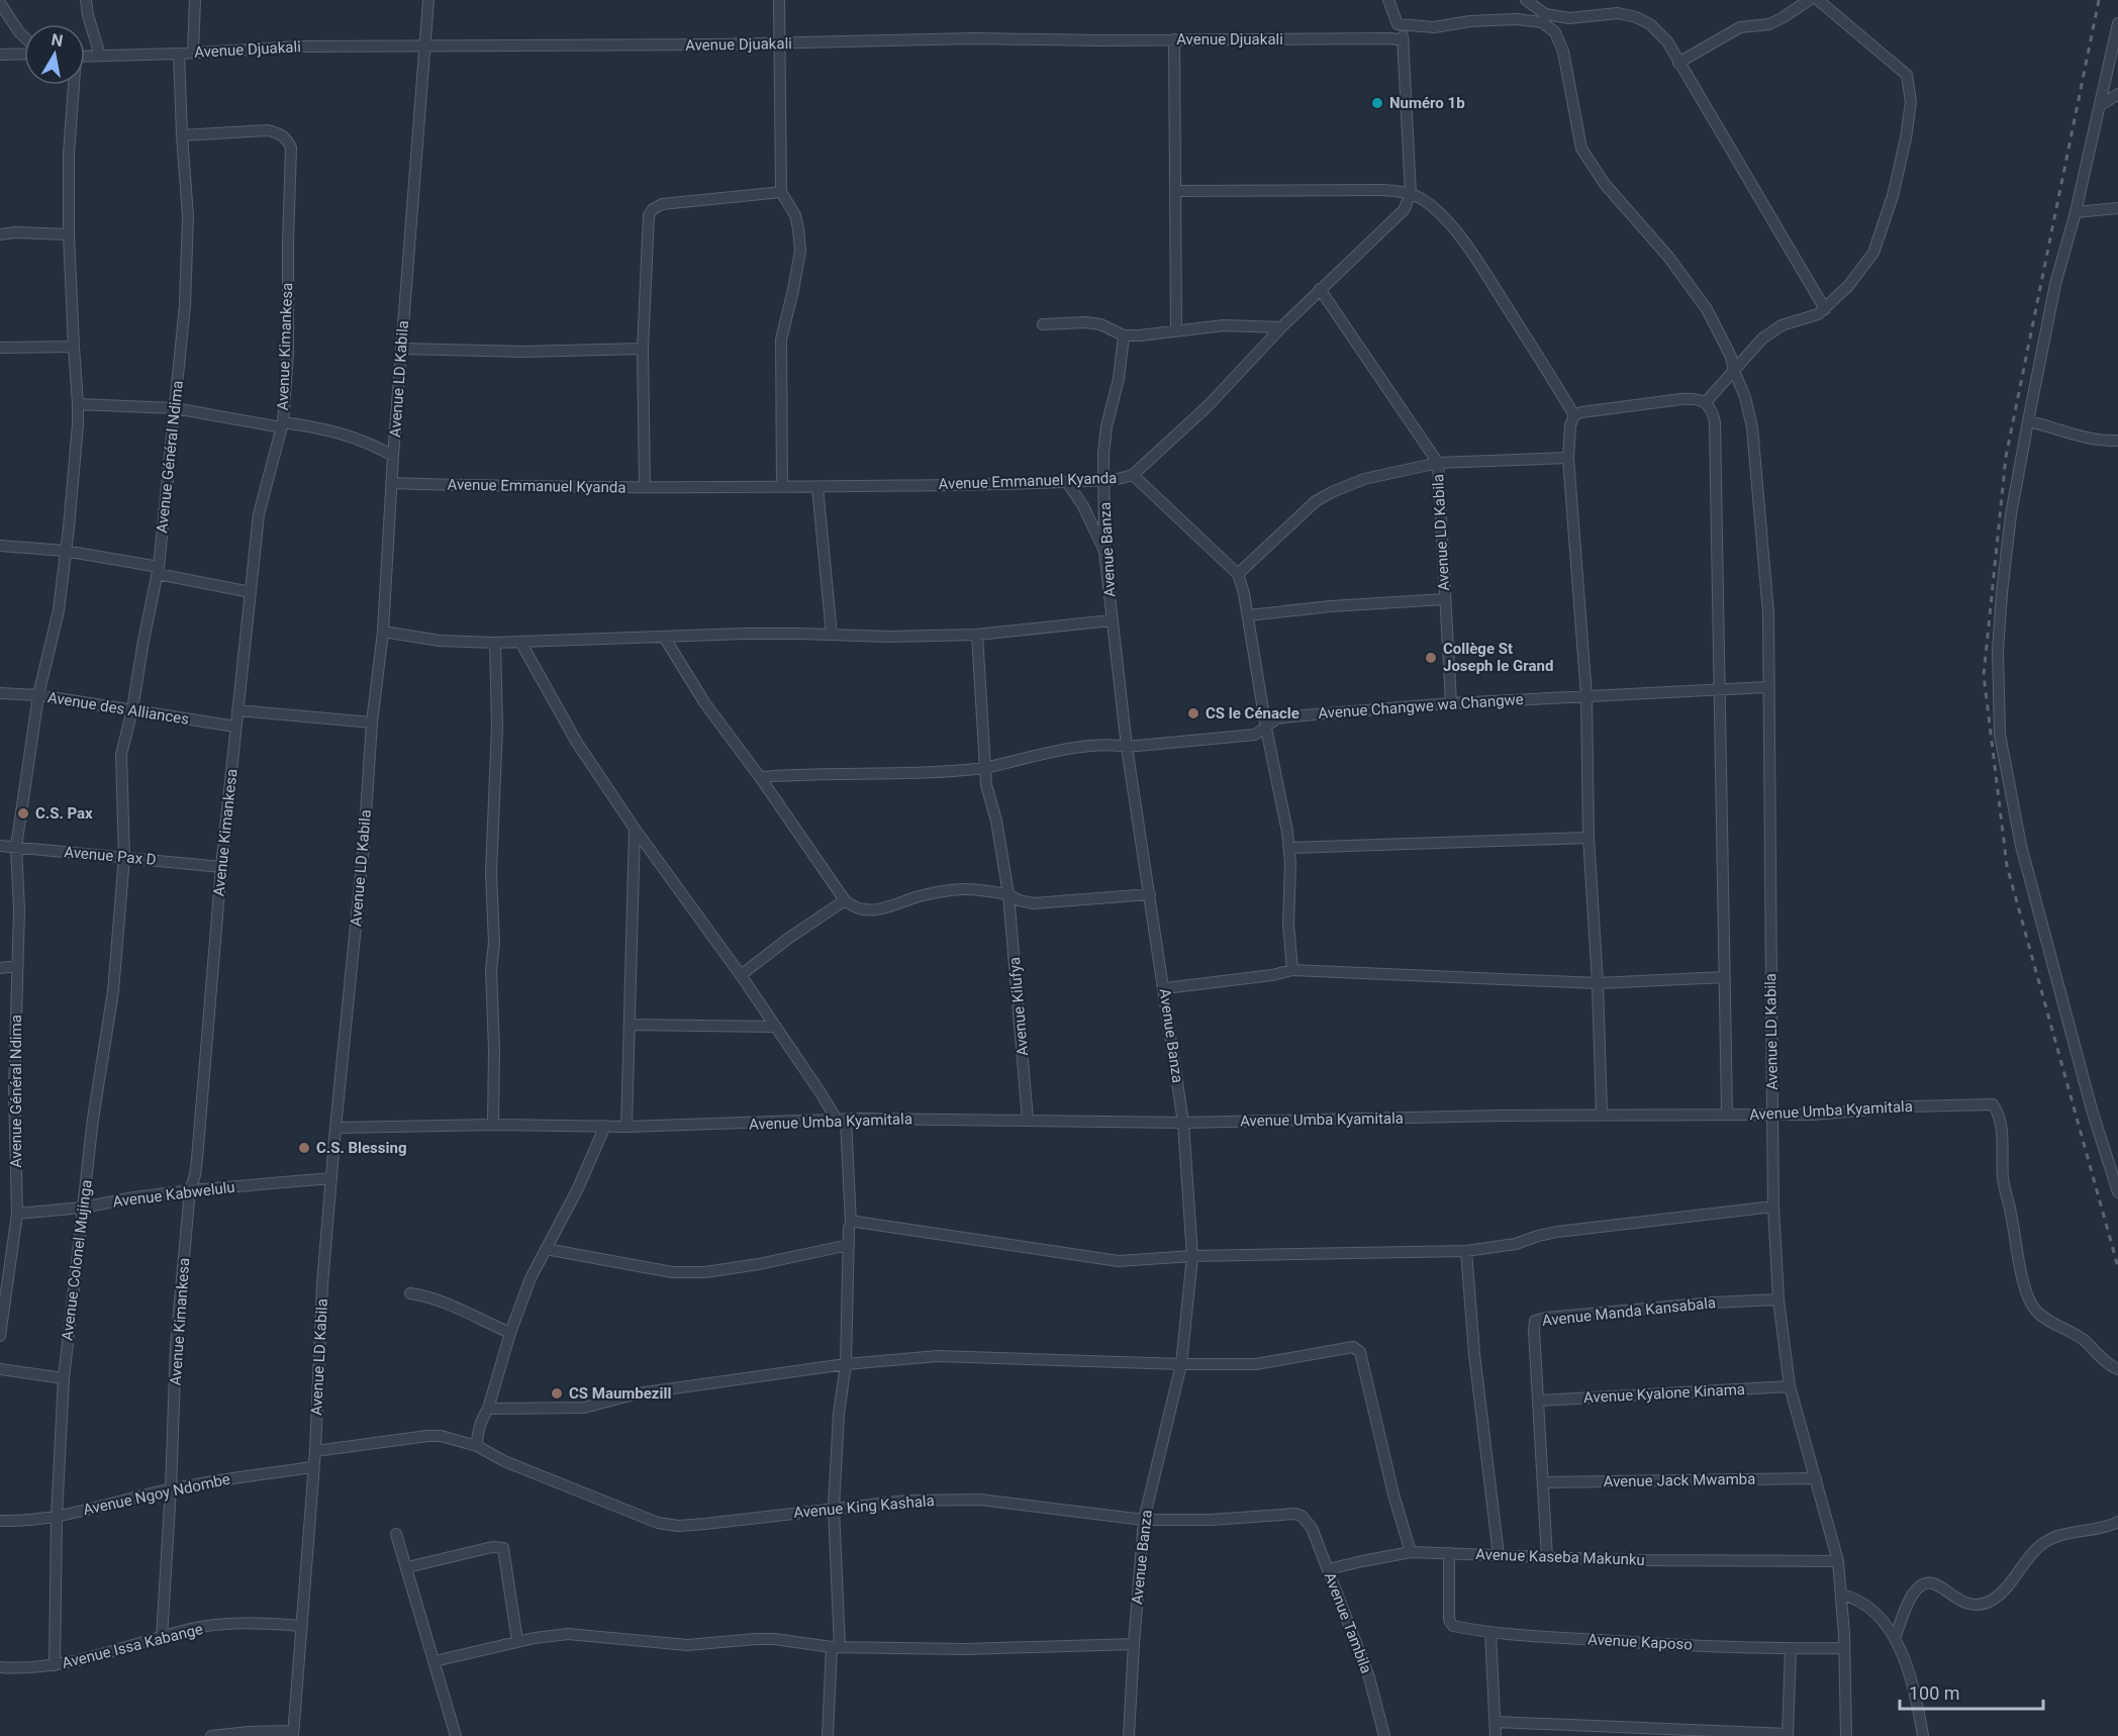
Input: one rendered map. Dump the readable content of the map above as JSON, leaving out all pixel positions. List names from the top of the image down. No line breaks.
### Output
{"streets":{"street":["Avenue Djuakali","Avenue Kimankesa","Avenue LD Kabila","Avenue Général Ndima","Avenue Emmanuel Kyanda","Avenue Banza","Avenue Changwe wa Changwe","Avenue des Alliances","Avenue Pax D","Avenue Kilufya","Avenue Umba Kyamitala","Avenue Kabwelulu","Avenue Colonel Mujinga","Avenue Manda Kansabala","Avenue Kyalone Kinama","Avenue Jack Mwamba","Avenue Ngoy Ndombe","Avenue King Kashala","Avenue Kaseba Makunku","Avenue Tambila","Avenue Kaposo","Avenue Issa Kabange"]},"crossings":[["Avenue Djuakali","Avenue LD Kabila"],["Avenue Djuakali","Avenue Général Ndima"],["Avenue Kimankesa","Avenue Général Ndima"],["Avenue Kimankesa","Avenue des Alliances"],["Avenue Kimankesa","Avenue Pax D"],["Avenue Kimankesa","Avenue Kabwelulu"],["Avenue Kimankesa","Avenue Ngoy Ndombe"],["Avenue Kimankesa","Avenue Issa Kabange"],["Avenue LD Kabila","Avenue Emmanuel Kyanda"],["Avenue LD Kabila","Avenue Changwe wa Changwe"],["Avenue LD Kabila","Avenue Umba Kyamitala"],["Avenue LD Kabila","Avenue Kabwelulu"],["Avenue LD Kabila","Avenue Manda Kansabala"],["Avenue LD Kabila","Avenue Kyalone Kinama"],["Avenue LD Kabila","Avenue Jack Mwamba"],["Avenue LD Kabila","Avenue Ngoy Ndombe"],["Avenue LD Kabila","Avenue King Kashala"],["Avenue LD Kabila","Avenue Kaseba Makunku"],["Avenue LD Kabila","Avenue Kaposo"],["Avenue LD Kabila","Avenue Issa Kabange"],["Avenue Général Ndima","Avenue des Alliances"],["Avenue Général Ndima","Avenue Pax D"],["Avenue Général Ndima","Avenue Kabwelulu"],["Avenue Général Ndima","Avenue Colonel Mujinga"],["Avenue Emmanuel Kyanda","Avenue Banza"],["Avenue Banza","Avenue Changwe wa Changwe"],["Avenue Banza","Avenue Umba Kyamitala"],["Avenue Banza","Avenue King Kashala"],["Avenue Changwe wa Changwe","Avenue Kilufya"],["Avenue Pax D","Avenue Colonel Mujinga"],["Avenue Kilufya","Avenue Umba Kyamitala"],["Avenue Kabwelulu","Avenue Colonel Mujinga"],["Avenue Colonel Mujinga","Avenue Ngoy Ndombe"],["Avenue Colonel Mujinga","Avenue Issa Kabange"],["Avenue Manda Kansabala","Avenue Kyalone Kinama"],["Avenue Manda Kansabala","Avenue Jack Mwamba"],["Avenue Manda Kansabala","Avenue Kaseba Makunku"],["Avenue King Kashala","Avenue Tambila"],["Avenue Kaseba Makunku","Avenue Tambila"],["Avenue Kaseba Makunku","Avenue Kaposo"]],"places":["Numéro 1b","Collège St Joseph le Grand","CS le Cénacle","C.S. Pax","C.S. Blessing","CS Maumbezill"],"scale_bar":"100 m","north":"top"}
